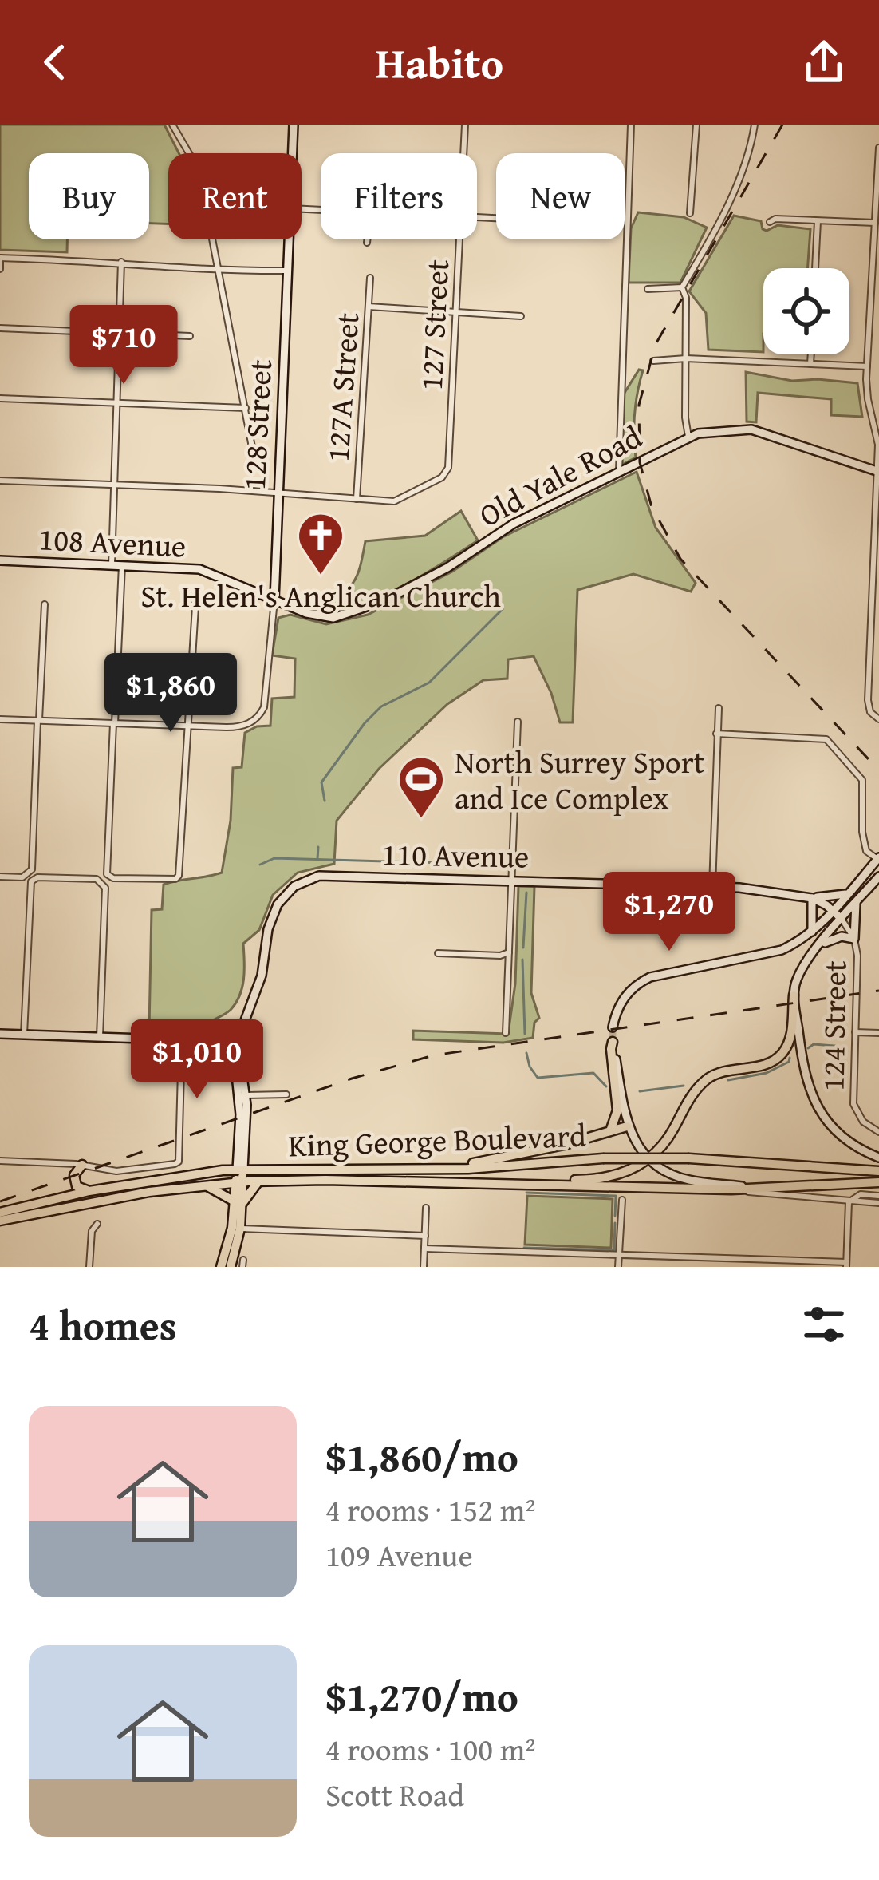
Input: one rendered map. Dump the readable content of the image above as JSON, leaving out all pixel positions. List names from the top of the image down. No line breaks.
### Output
{"streets":{"main road":["128 Street","Old Yale Road","108 Avenue","110 Avenue","King George Boulevard"],"street":["127 Street","127A Street","124 Street"]},"crossings":[["127 Street","127A Street"],["128 Street","Old Yale Road"],["128 Street","108 Avenue"],["Old Yale Road","108 Avenue"],["110 Avenue","124 Street"]],"places":{"church":["St. Helen's Anglican Church"],"sports":["North Surrey Sport and Ice Complex"]},"page":{"header":"Habito","chip":["Buy","Rent","Filters","New"],"price":["$710","$1,860","$1,270","$1,010"],"heading":"4 homes","list":[{"name":"$1,860/mo","note":"4 rooms · 152 m² · 109 Avenue"},{"name":"$1,270/mo","note":"4 rooms · 100 m² · Scott Road"}]}}
